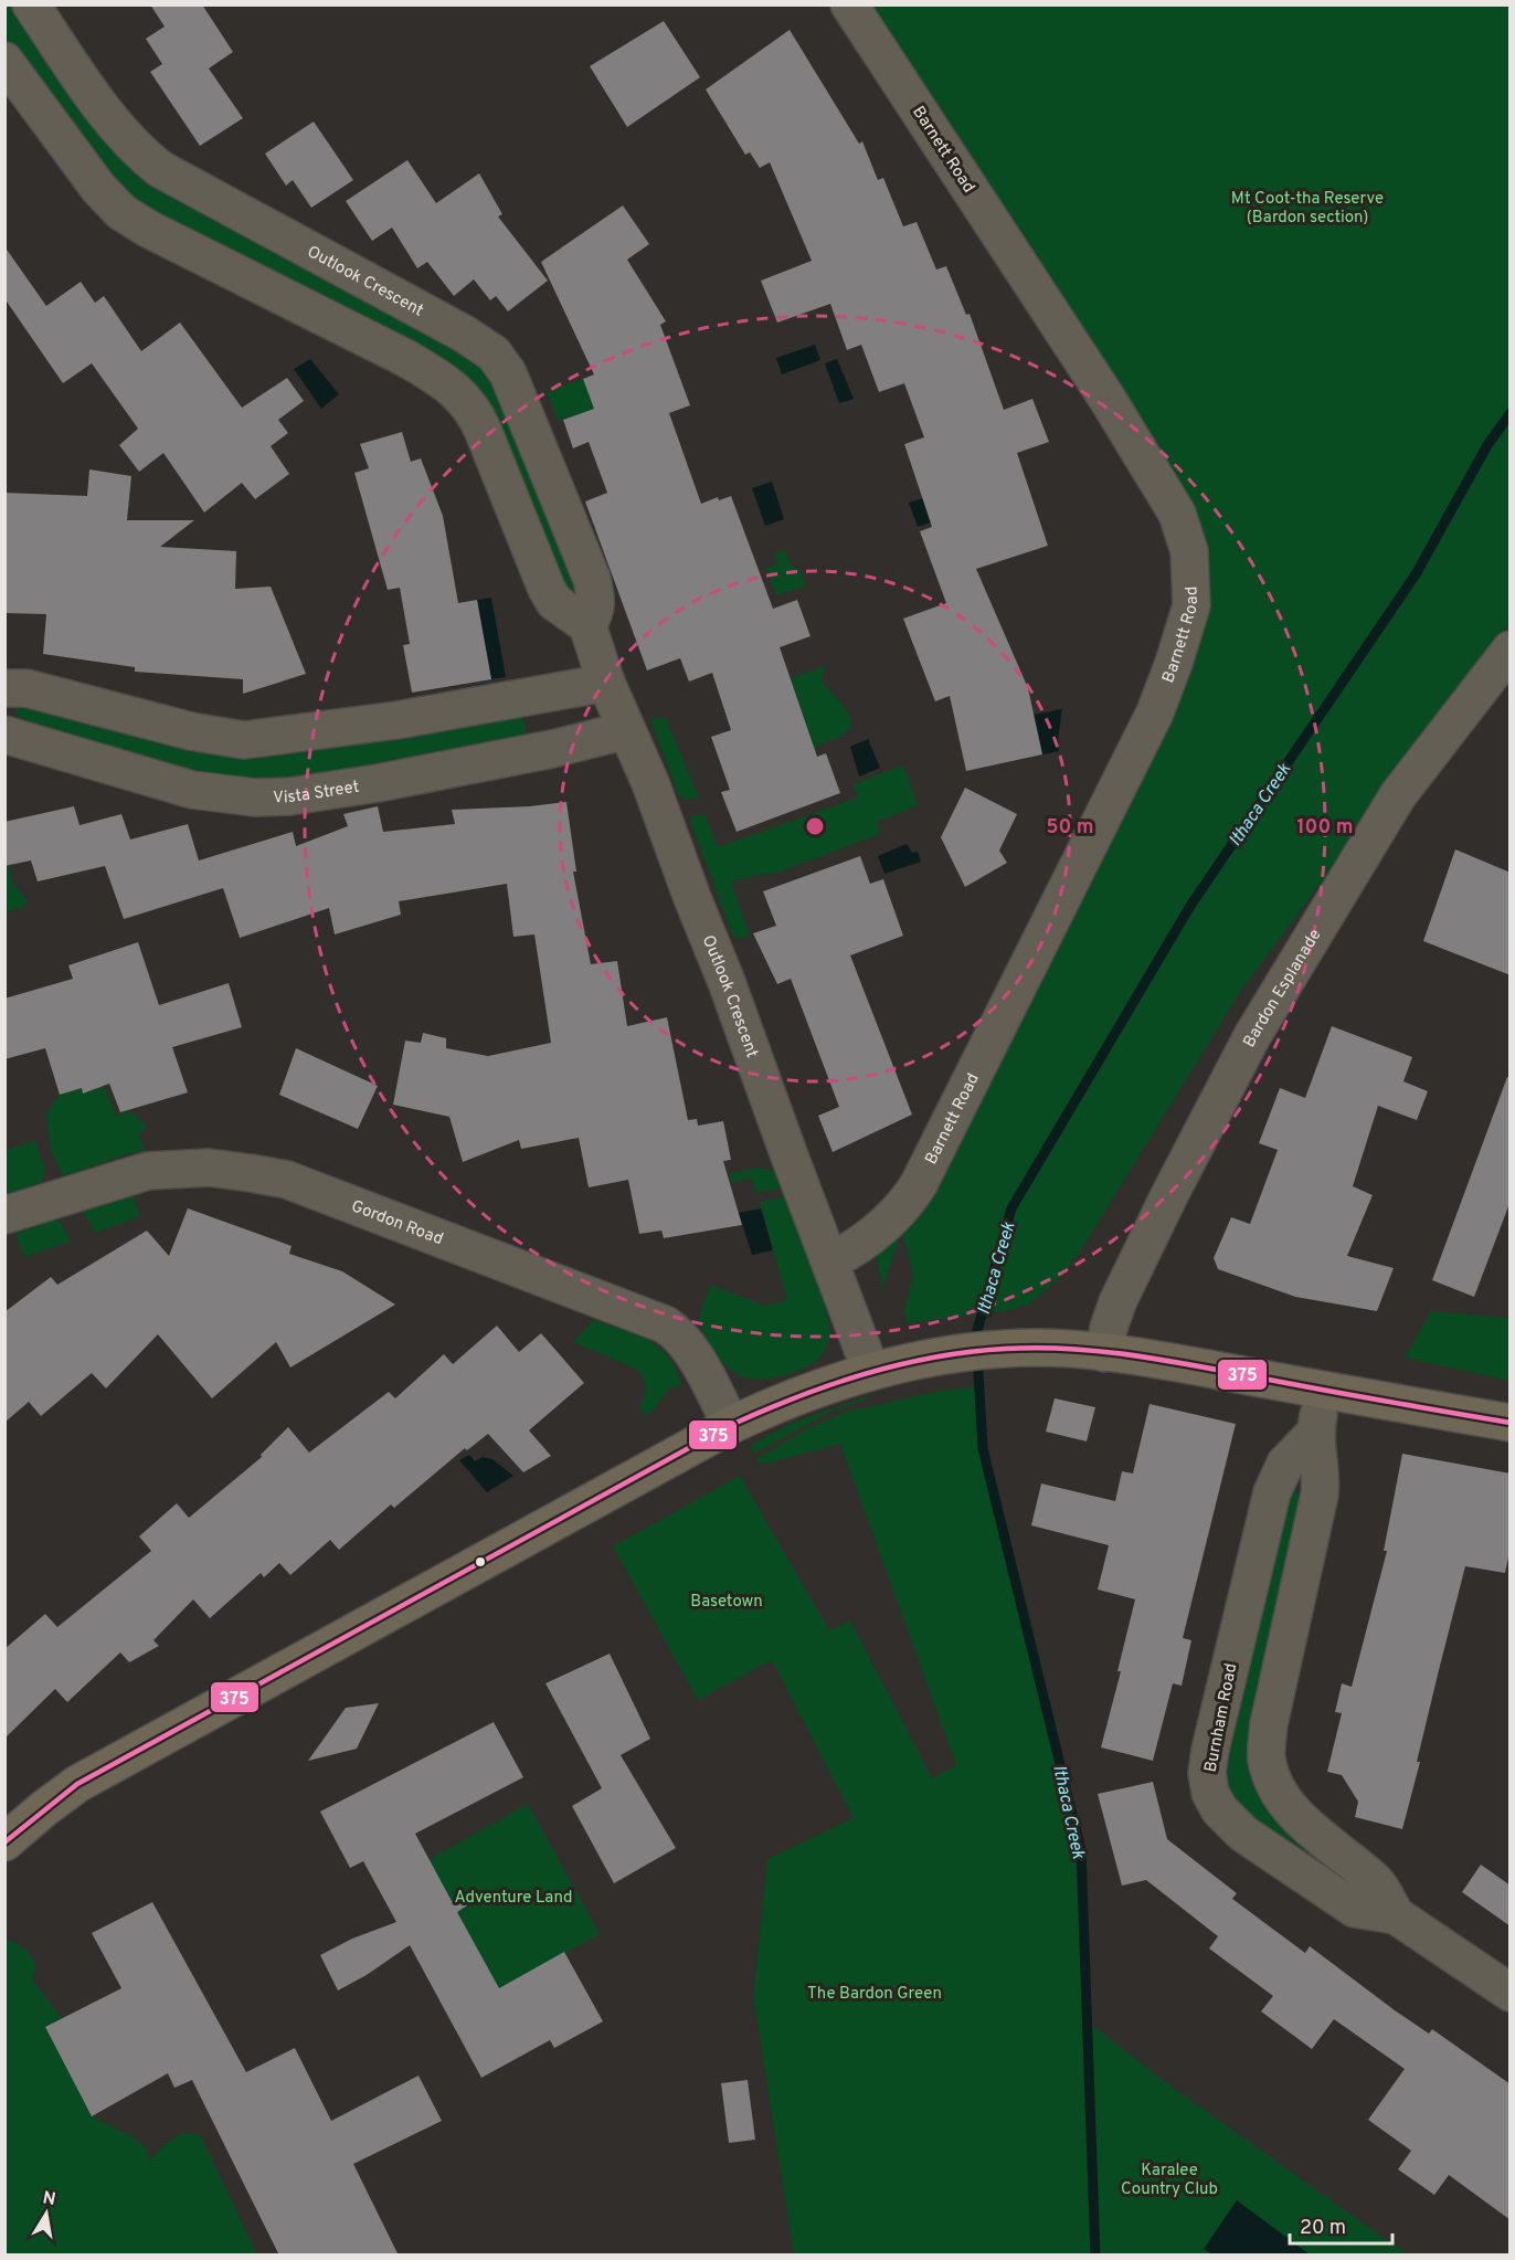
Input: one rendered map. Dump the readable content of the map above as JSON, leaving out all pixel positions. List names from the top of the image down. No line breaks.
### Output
{"streets":{"street":["Barnett Road","Outlook Crescent","Vista Street","Bardon Esplanade","Gordon Road","Burnham Road"]},"crossings":[["Barnett Road","Outlook Crescent"],["Outlook Crescent","Vista Street"]],"water":["Ithaca Creek"],"parks":["Mt Coot-tha Reserve (Bardon section)","Basetown","Adventure Land","The Bardon Green","Karalee Country Club"],"lines":["transit line 375"],"scale_bar":"20 m","north":"top","rings":["50 m","100 m"]}
